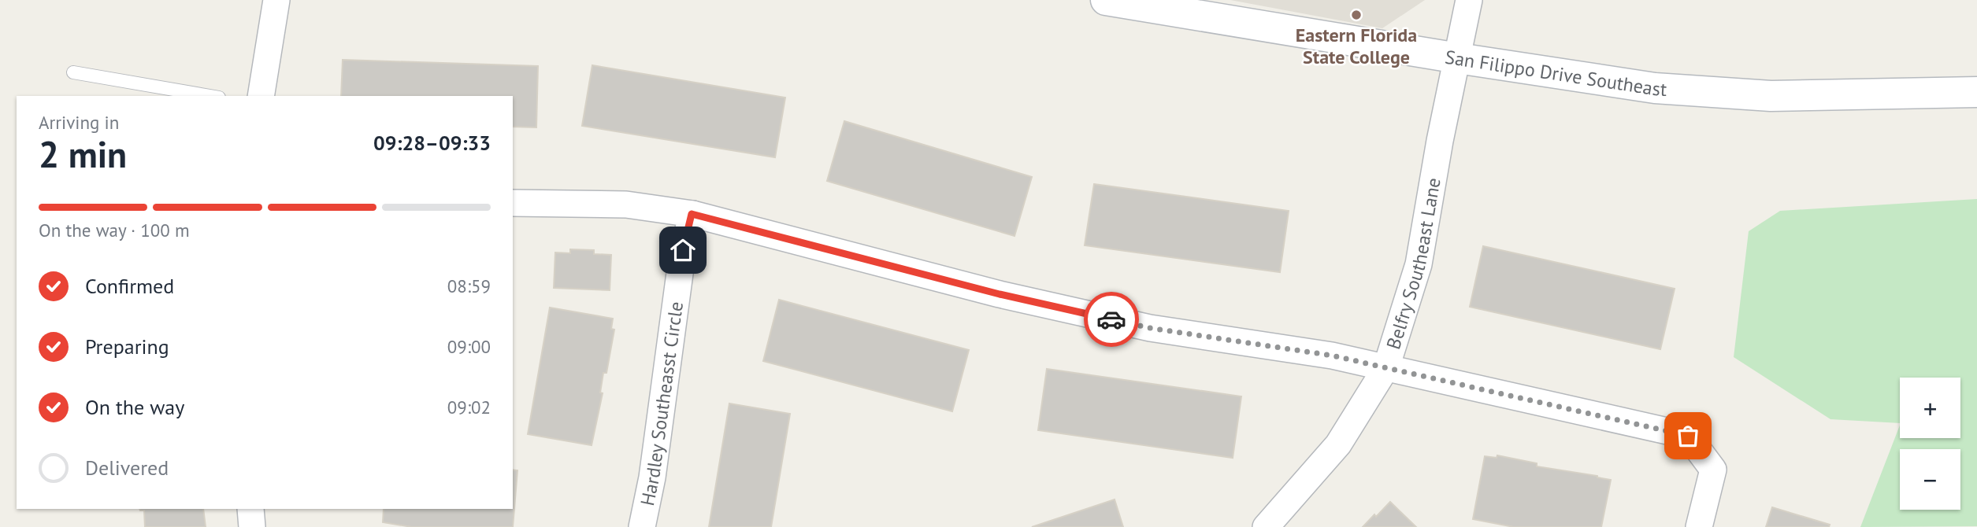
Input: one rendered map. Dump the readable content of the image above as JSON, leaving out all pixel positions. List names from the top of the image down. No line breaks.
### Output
{"streets":{"street":["San Filippo Drive Southeast","Belfry Southeast Lane","Hardley Southeasst Circle"]},"crossings":[["San Filippo Drive Southeast","Belfry Southeast Lane"]],"places":["Eastern Florida State College"],"page":{"heading":["2 min","Arriving in","09:28–09:33"],"bar":"On the way · 100 m","list":[["Confirmed","08:59"],["Preparing","09:00"],["On the way","09:02"],"Delivered"],"map_buttons":["+","−"]}}
